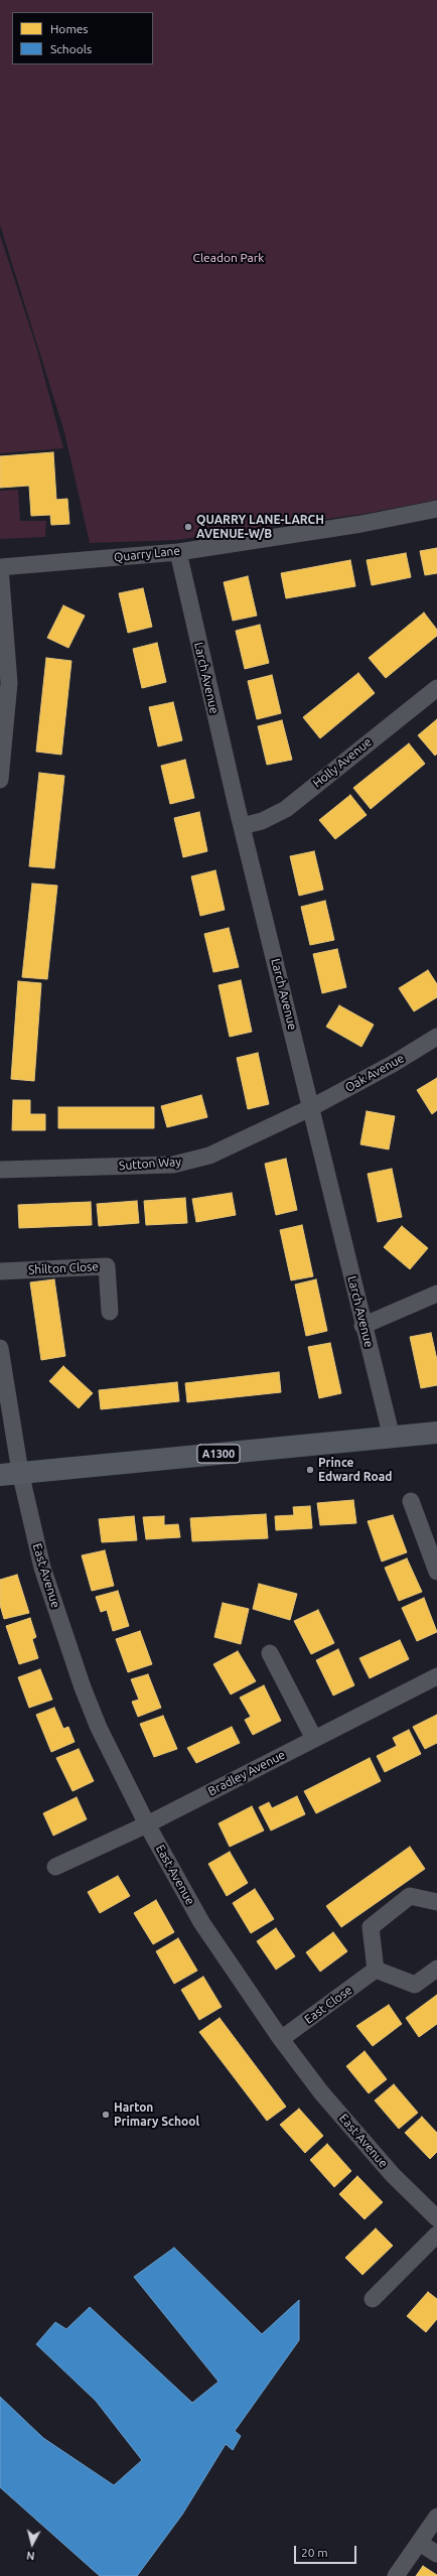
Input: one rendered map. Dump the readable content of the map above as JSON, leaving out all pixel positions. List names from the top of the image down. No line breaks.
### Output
{"streets":{"main road":["A1300"],"street":["Quarry Lane","Larch Avenue","Holly Avenue","Oak Avenue","Sutton Way","Shilton Close","East Avenue","Bradley Avenue","East Close"]},"crossings":[["Quarry Lane","Larch Avenue"],["Larch Avenue","Holly Avenue"],["Larch Avenue","Oak Avenue"],["Larch Avenue","Sutton Way"],["Larch Avenue","A1300"],["Oak Avenue","Sutton Way"],["A1300","East Avenue"],["East Avenue","Bradley Avenue"],["East Avenue","East Close"]],"parks":["Cleadon Park"],"places":["QUARRY LANE-LARCH AVENUE-W/B","Prince Edward Road","Harton Primary School"],"legend":["Homes","Schools"],"scale_bar":"20 m","north":"bottom"}
